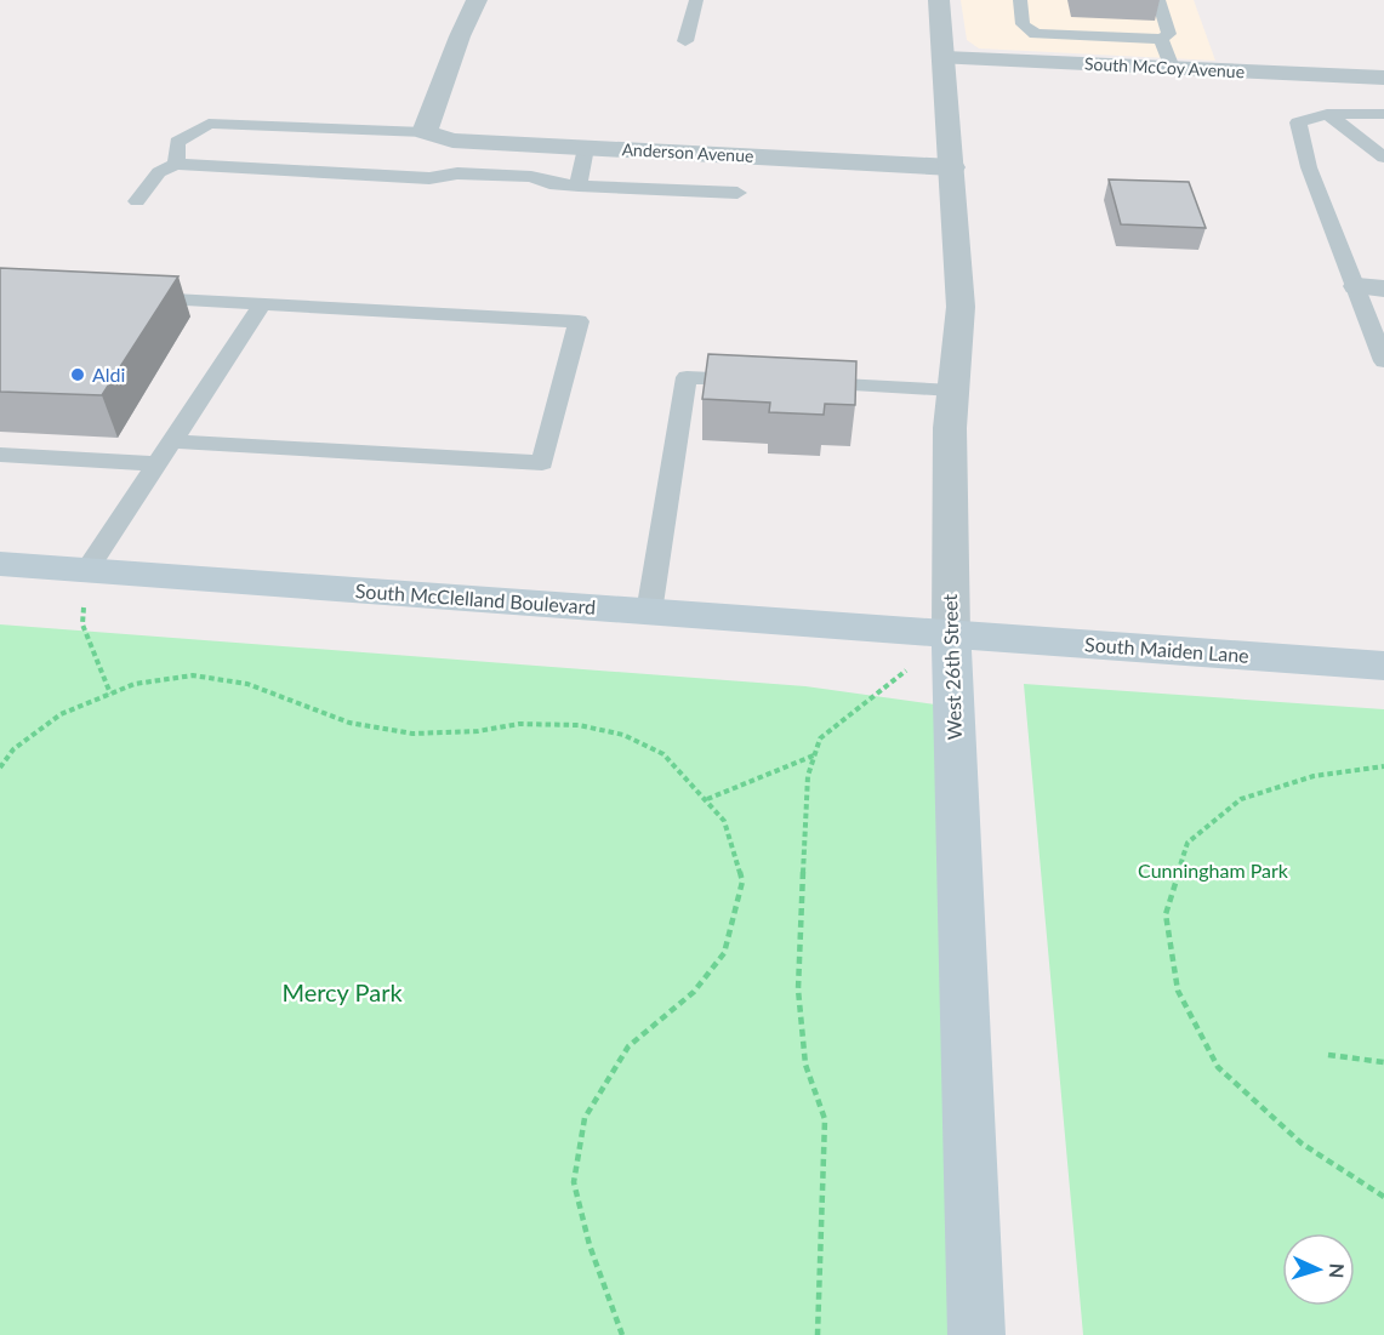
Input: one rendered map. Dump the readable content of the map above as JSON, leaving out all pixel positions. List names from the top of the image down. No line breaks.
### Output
{"streets":{"main road":["South McClelland Boulevard","South Maiden Lane","West 26th Street"],"street":["South McCoy Avenue","Anderson Avenue"]},"crossings":[["South McCoy Avenue","West 26th Street"],["Anderson Avenue","West 26th Street"],["South McClelland Boulevard","South Maiden Lane"],["South McClelland Boulevard","West 26th Street"],["South Maiden Lane","West 26th Street"]],"parks":["Cunningham Park","Mercy Park"],"places":["Aldi"],"north":"right"}
